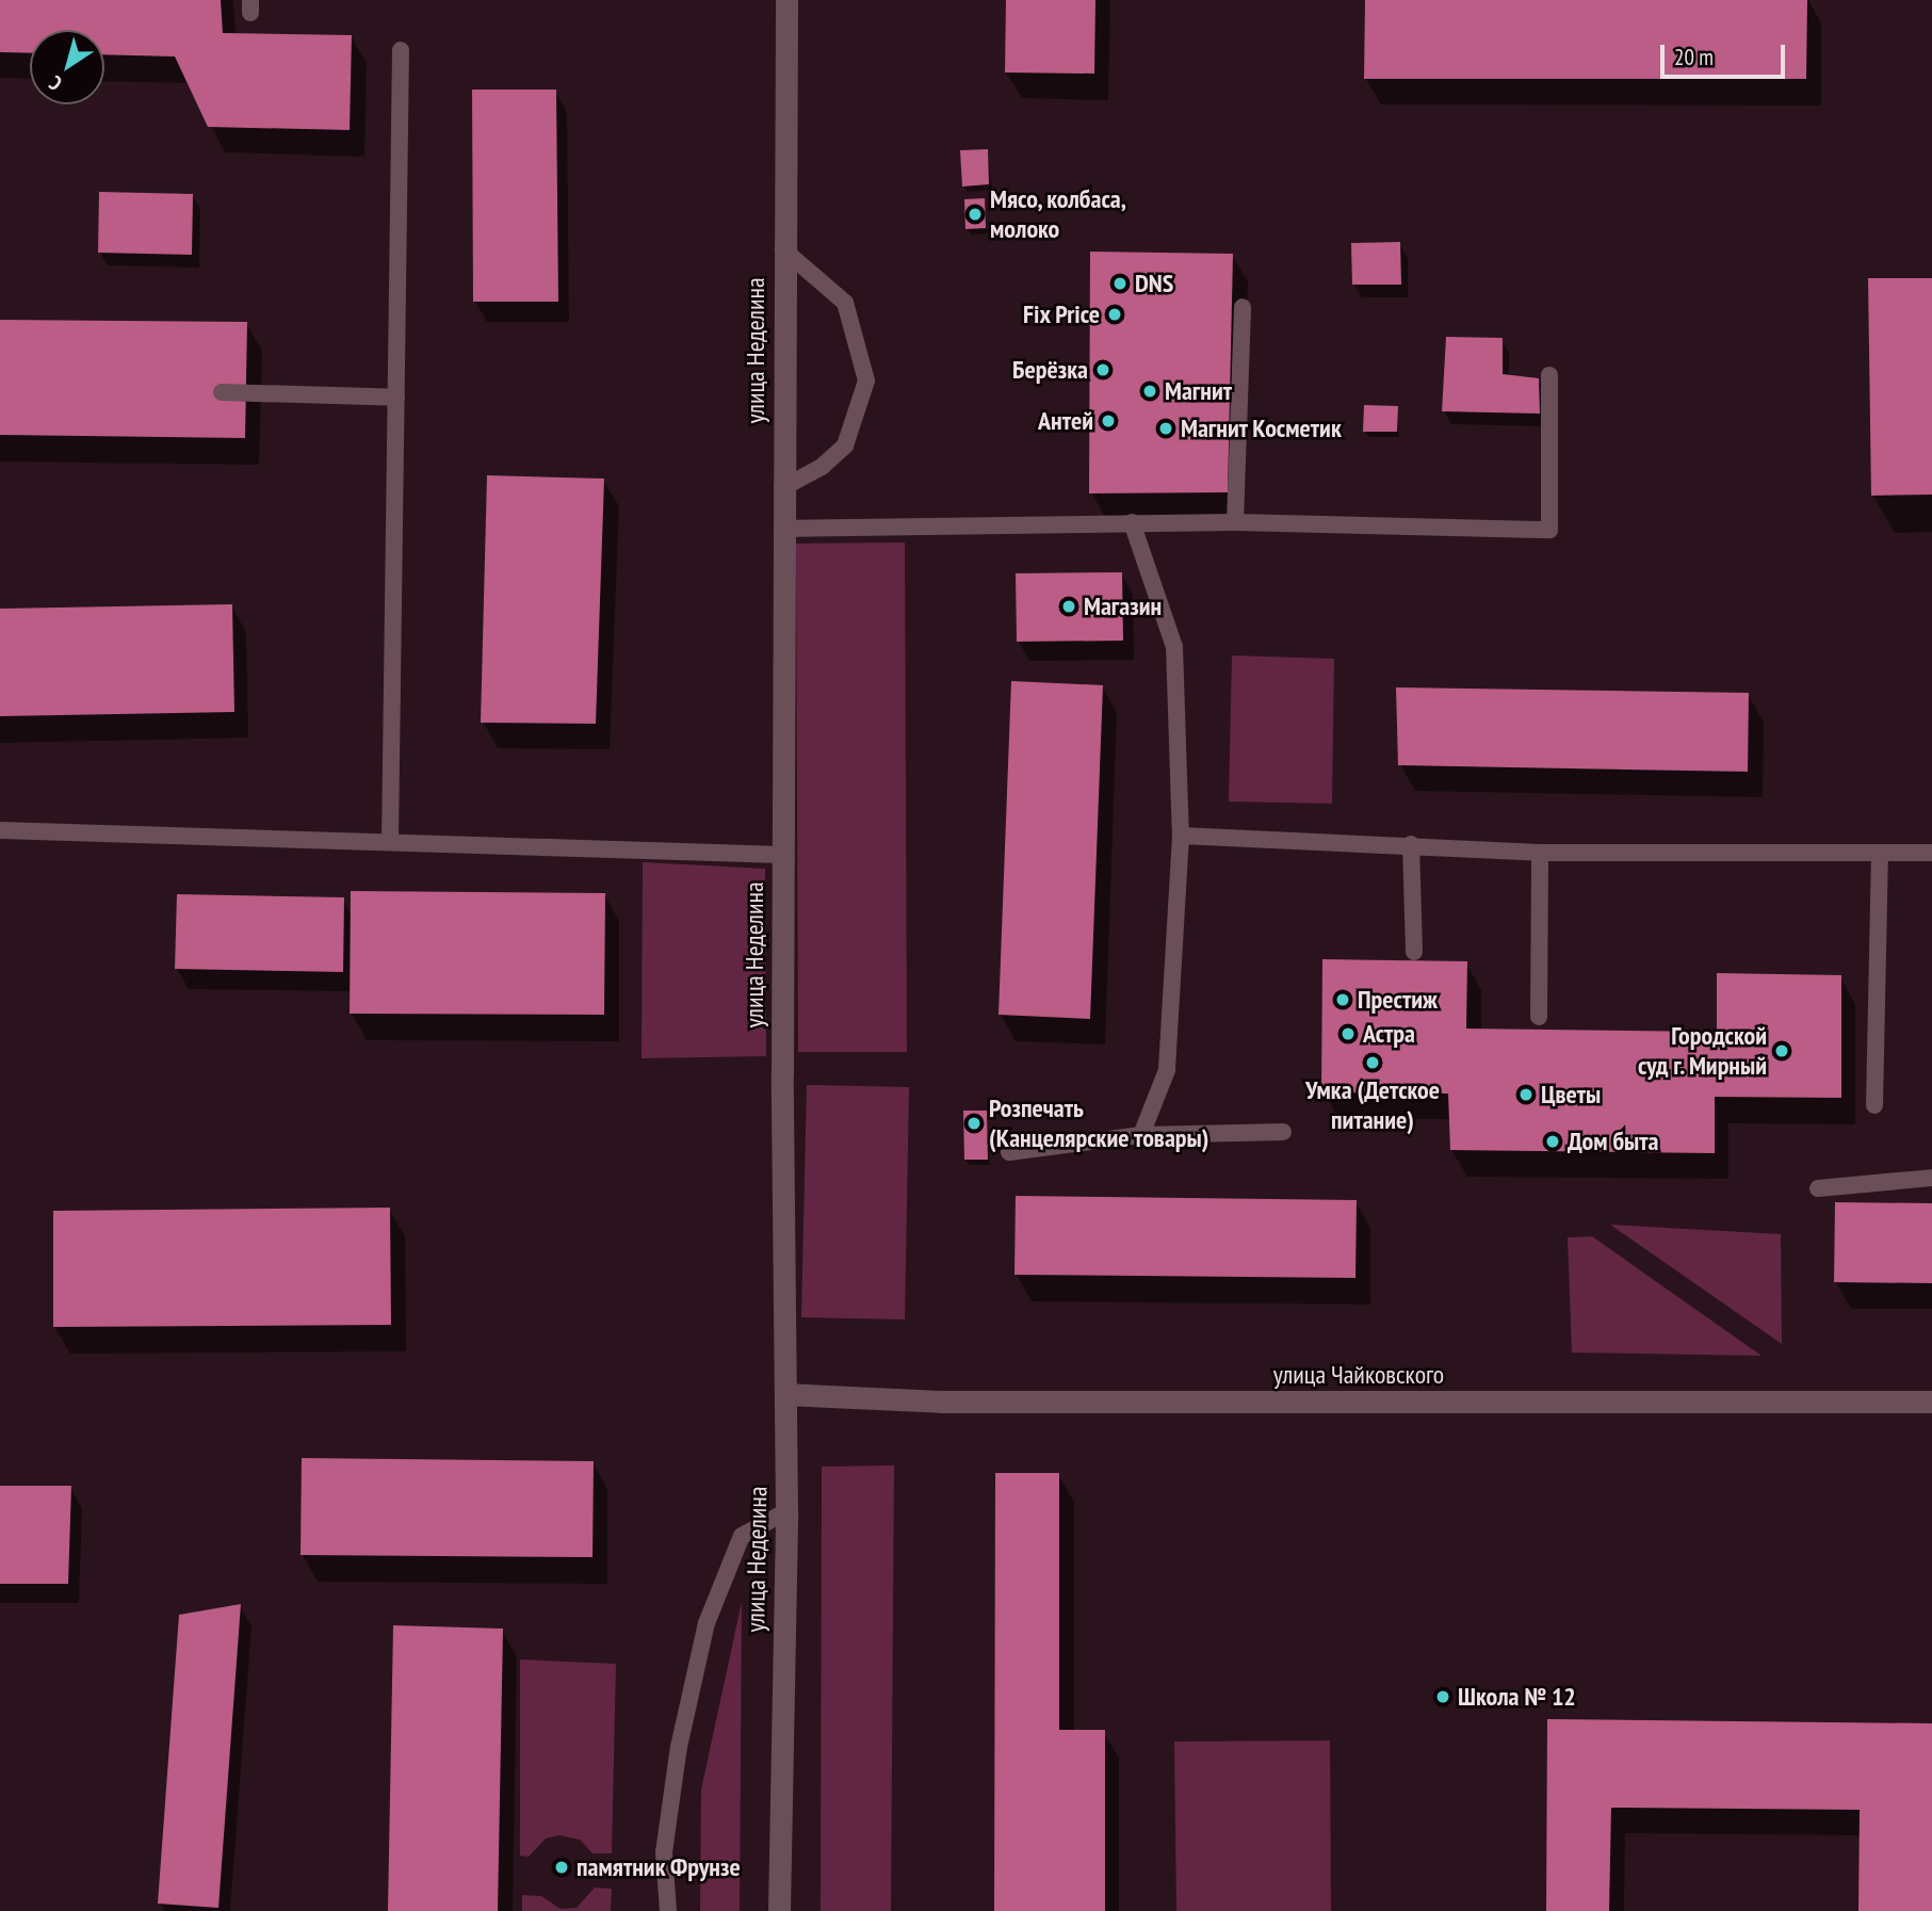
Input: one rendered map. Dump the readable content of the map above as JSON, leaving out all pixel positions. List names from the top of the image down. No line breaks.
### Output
{"streets":{"street":["улица Неделина","улица Чайковского"]},"crossings":[["улица Неделина","улица Чайковского"]],"places":["Мясо, колбаса, молоко","DNS","Fix Price","Берёзка","Магнит","Антей","Магнит Косметик","Магазин","Престиж","Астра","Городской суд г. Мирный","Умка (Детское питание)","Цветы","Розпечать (Канцелярские товары)","Дом быта","Школа № 12","памятник Фрунзе"],"scale_bar":"20 m","north":"bottom left"}
